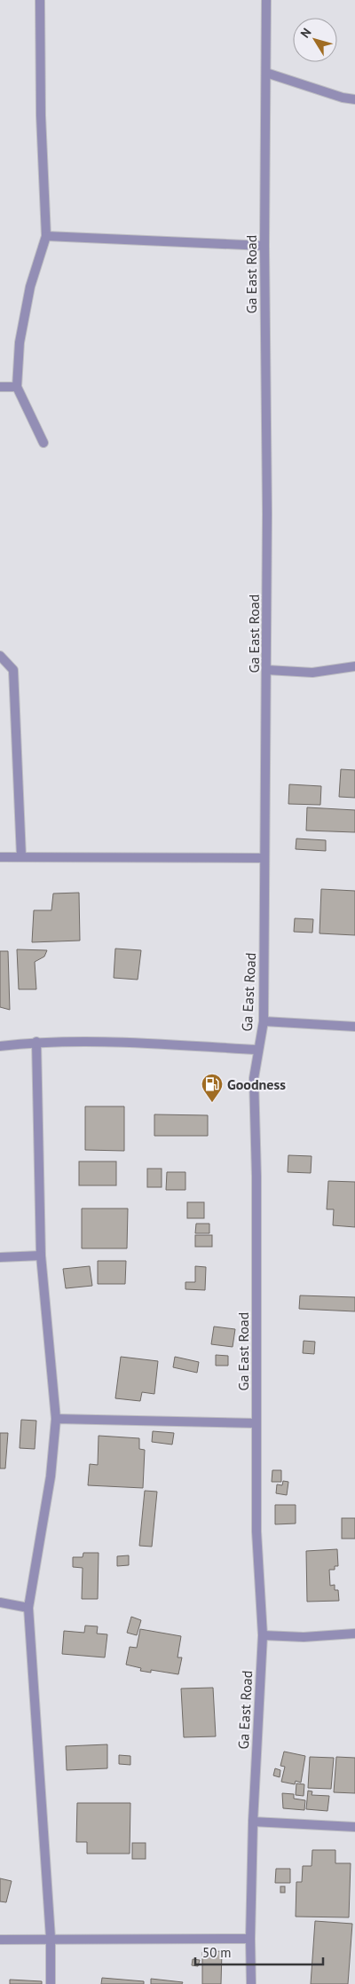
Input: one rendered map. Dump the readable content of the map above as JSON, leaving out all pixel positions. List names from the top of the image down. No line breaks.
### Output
{"streets":{"street":["Ga East Road"]},"places":{"fuel station":["Goodness"]},"scale_bar":"50 m","north":"top left"}
